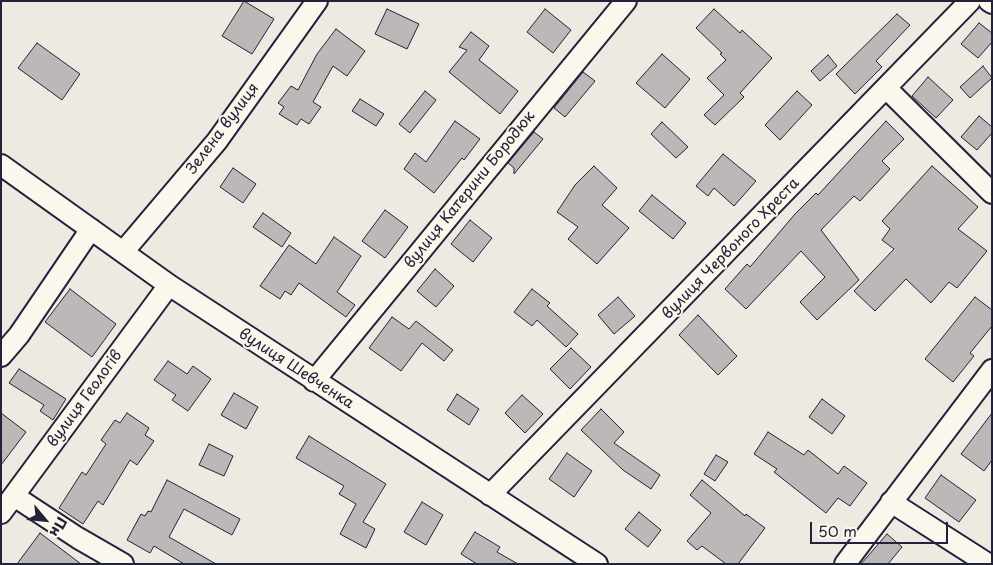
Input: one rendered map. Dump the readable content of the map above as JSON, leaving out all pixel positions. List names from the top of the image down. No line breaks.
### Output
{"streets":{"street":["Зелена вулиця","вулиця Катерини Бородюк","вулиця Червоного Хреста","вулиця Шевченка","вулиця Геологів"]},"crossings":[["Зелена вулиця","вулиця Шевченка"],["вулиця Катерини Бородюк","вулиця Шевченка"],["вулиця Червоного Хреста","вулиця Шевченка"],["вулиця Шевченка","вулиця Геологів"]],"scale_bar":"50 m","north":"bottom right"}
